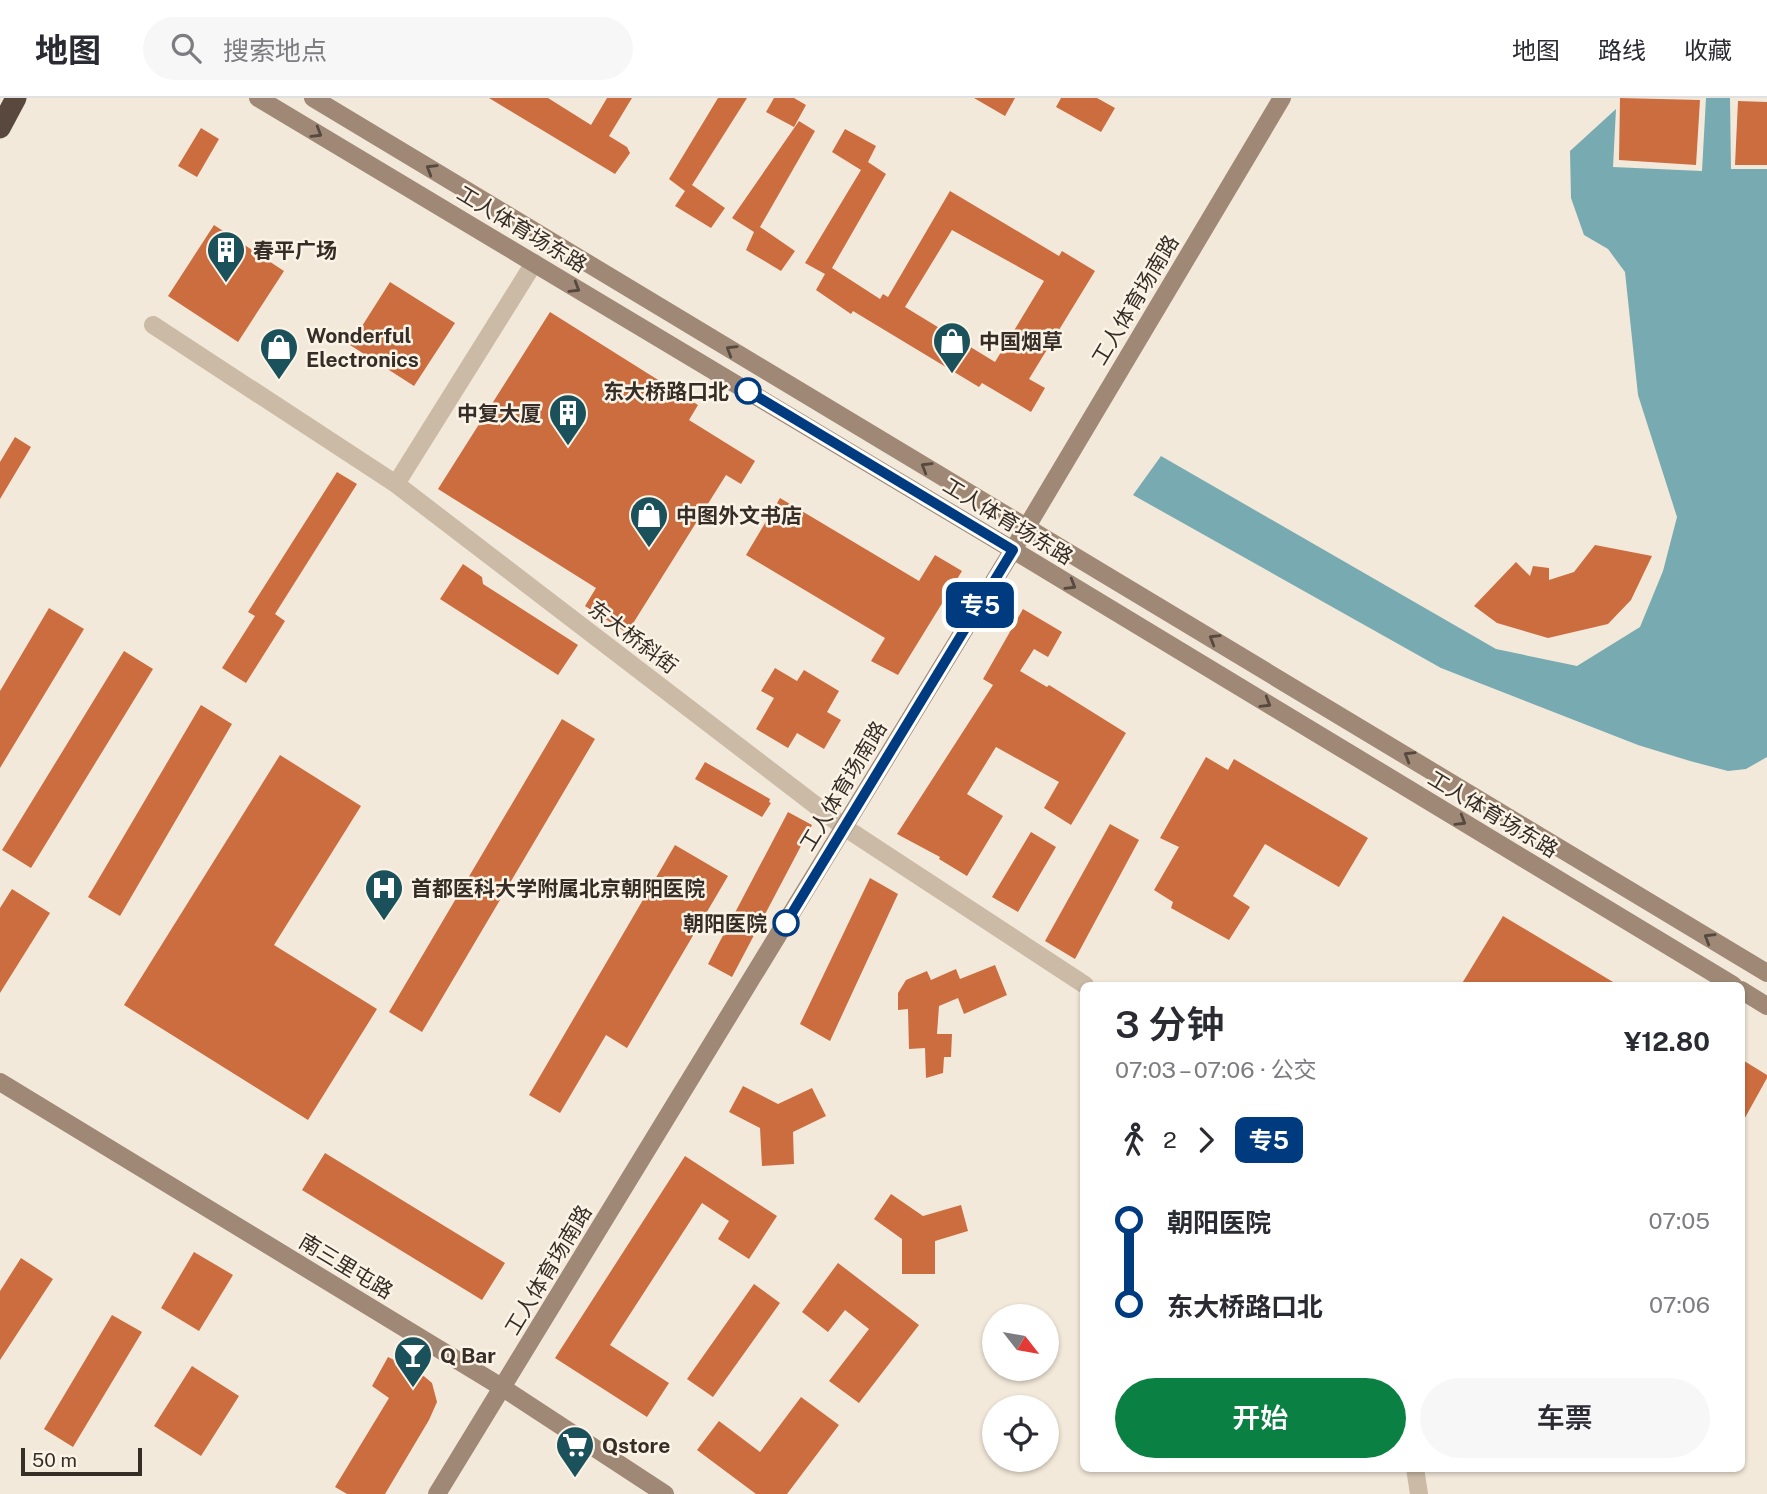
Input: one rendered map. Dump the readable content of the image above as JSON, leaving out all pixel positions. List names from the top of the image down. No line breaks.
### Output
{"streets":{"main road":["工人体育场东路","工人体育场南路","南三里屯路"],"street":["东大桥斜街"]},"crossings":[["工人体育场东路","工人体育场南路"],["工人体育场南路","东大桥斜街"],["工人体育场南路","南三里屯路"]],"places":{"building":["春平广场","中复大厦"],"shop":["中国烟草","Wonderful Electronics","中图外文书店"],"other":["东大桥路口北","朝阳医院"],"hospital":["首都医科大学附属北京朝阳医院"],"bar":["Q Bar"],"supermarket":["Qstore"]},"lines":["bus line 专5"],"scale_bar":"50 m","north":"bottom right","page":{"header":"地图","search":"搜索地点","nav":["地图","路线","收藏"],"on_map":"专5","heading":["3 分钟","07:03 – 07:06 · 公交","¥12.80"],"legs":["2","专5"],"list":[{"name":"朝阳医院","value":"07:05"},{"name":"东大桥路口北","value":"07:06"}],"buttons":["开始","车票"],"scale":"50 m"}}
